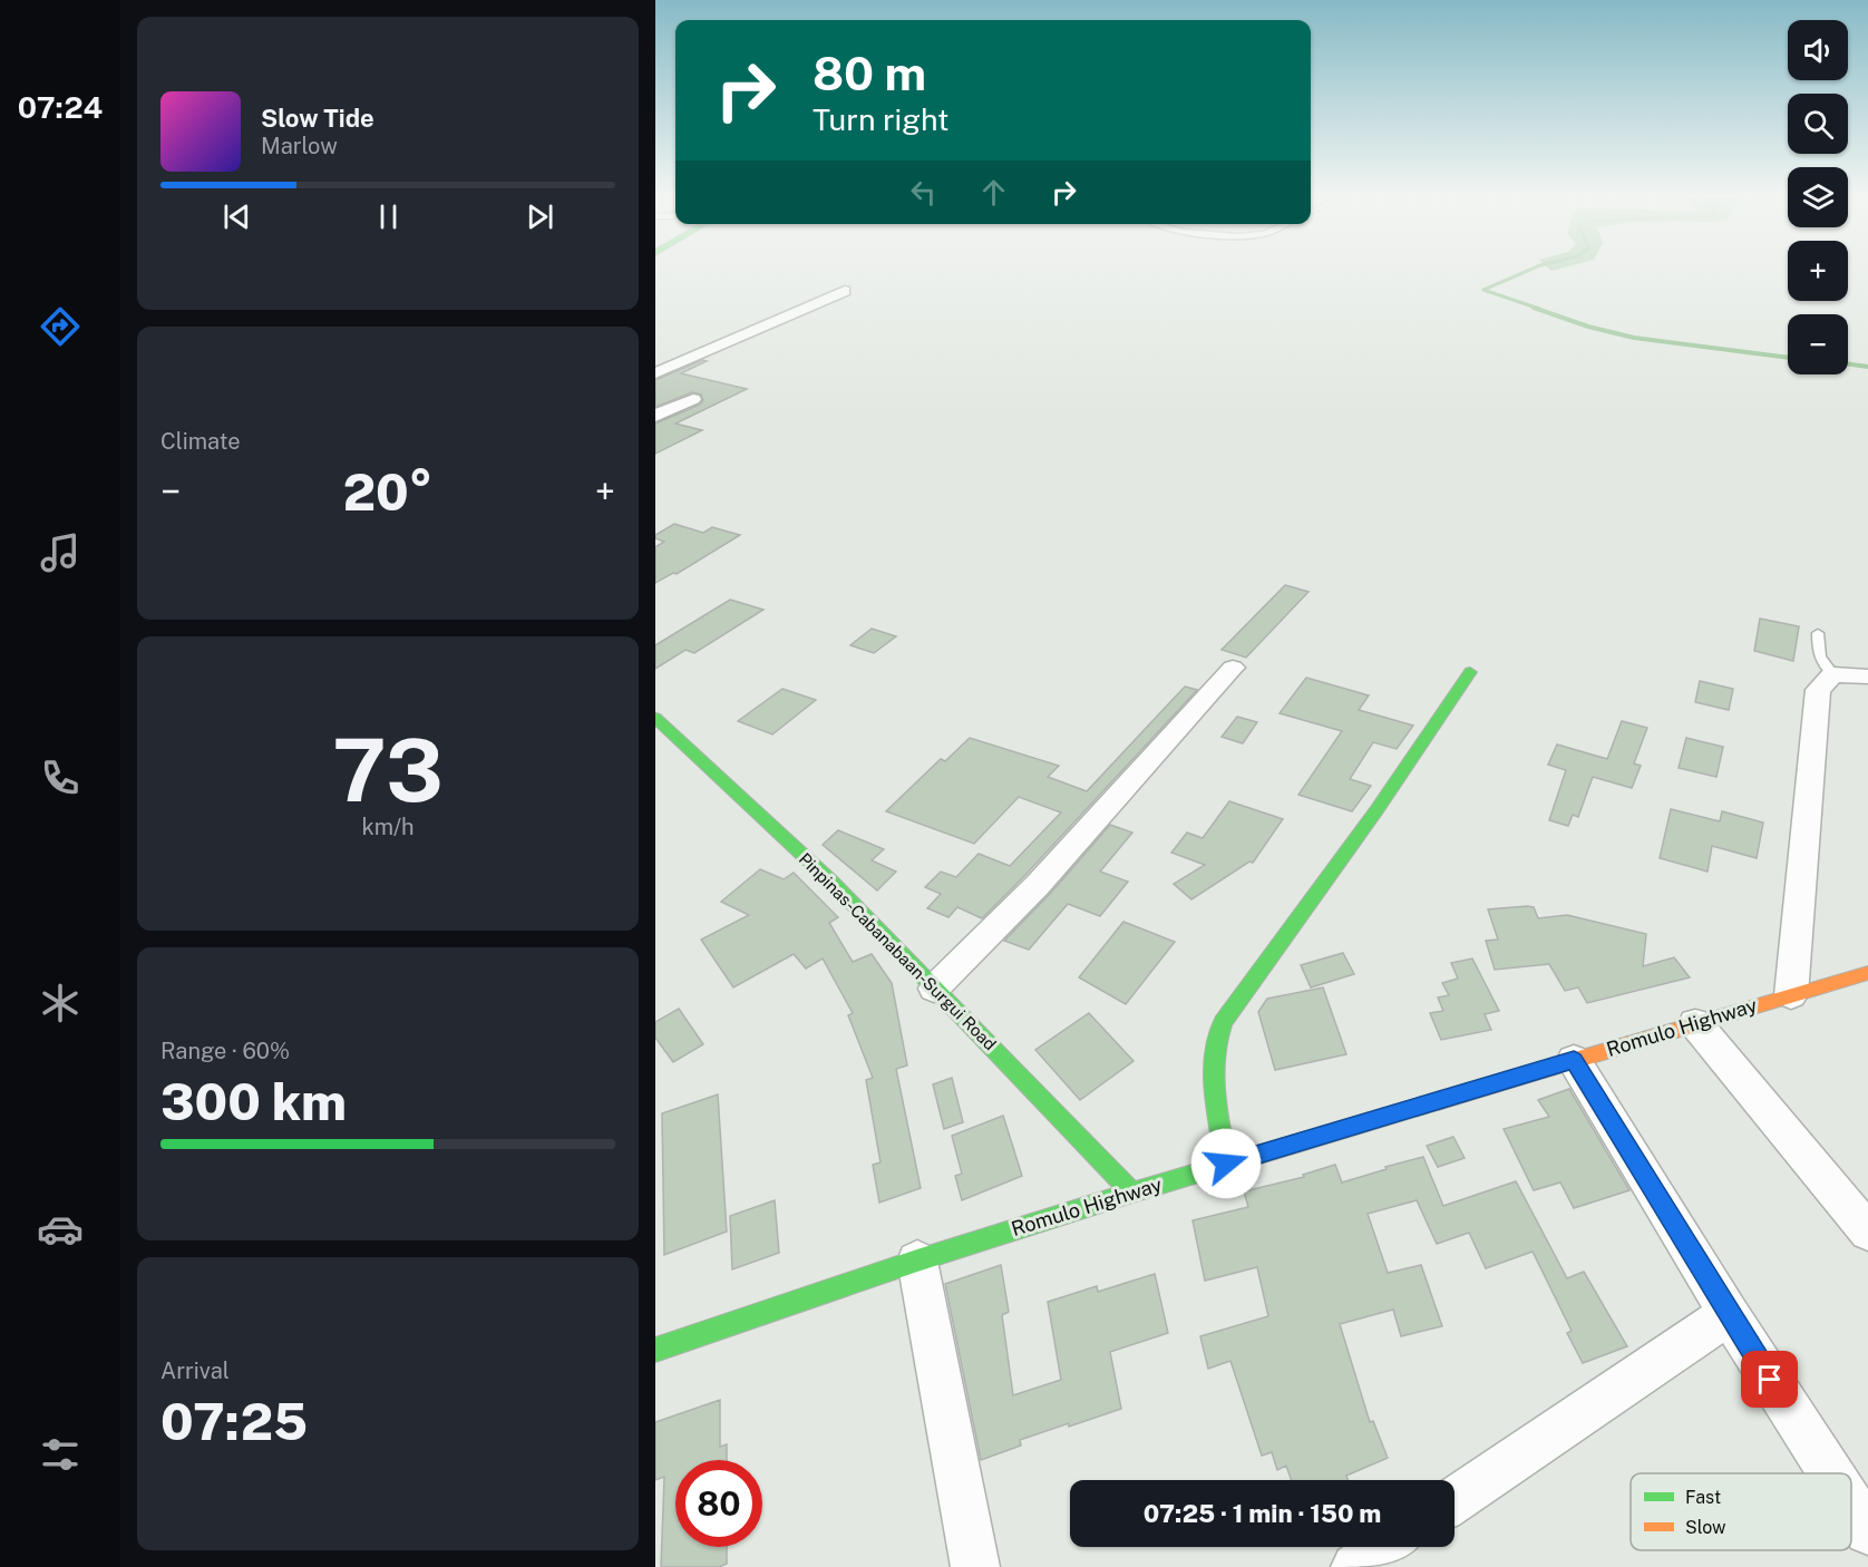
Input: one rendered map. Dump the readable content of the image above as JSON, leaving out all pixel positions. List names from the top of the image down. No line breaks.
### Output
{"streets":{"main road":["Pinpinas-Cabanabaan-Surgui Road","Romulo Highway"]},"crossings":[["Pinpinas-Cabanabaan-Surgui Road","Romulo Highway"]],"legend":["Fast","Slow"],"page":{"tabs":"07:24","map_buttons":["+","−"],"turn":["80 m","Turn right"],"song":["Slow Tide","Marlow"],"tile":["Climate",["73","km/h"],["Range · 60%","300 km"],["Arrival","07:25"]],"heat":["−","20°","+"],"limit":"80","trip":"07:25 · 1 min · 150 m"}}
